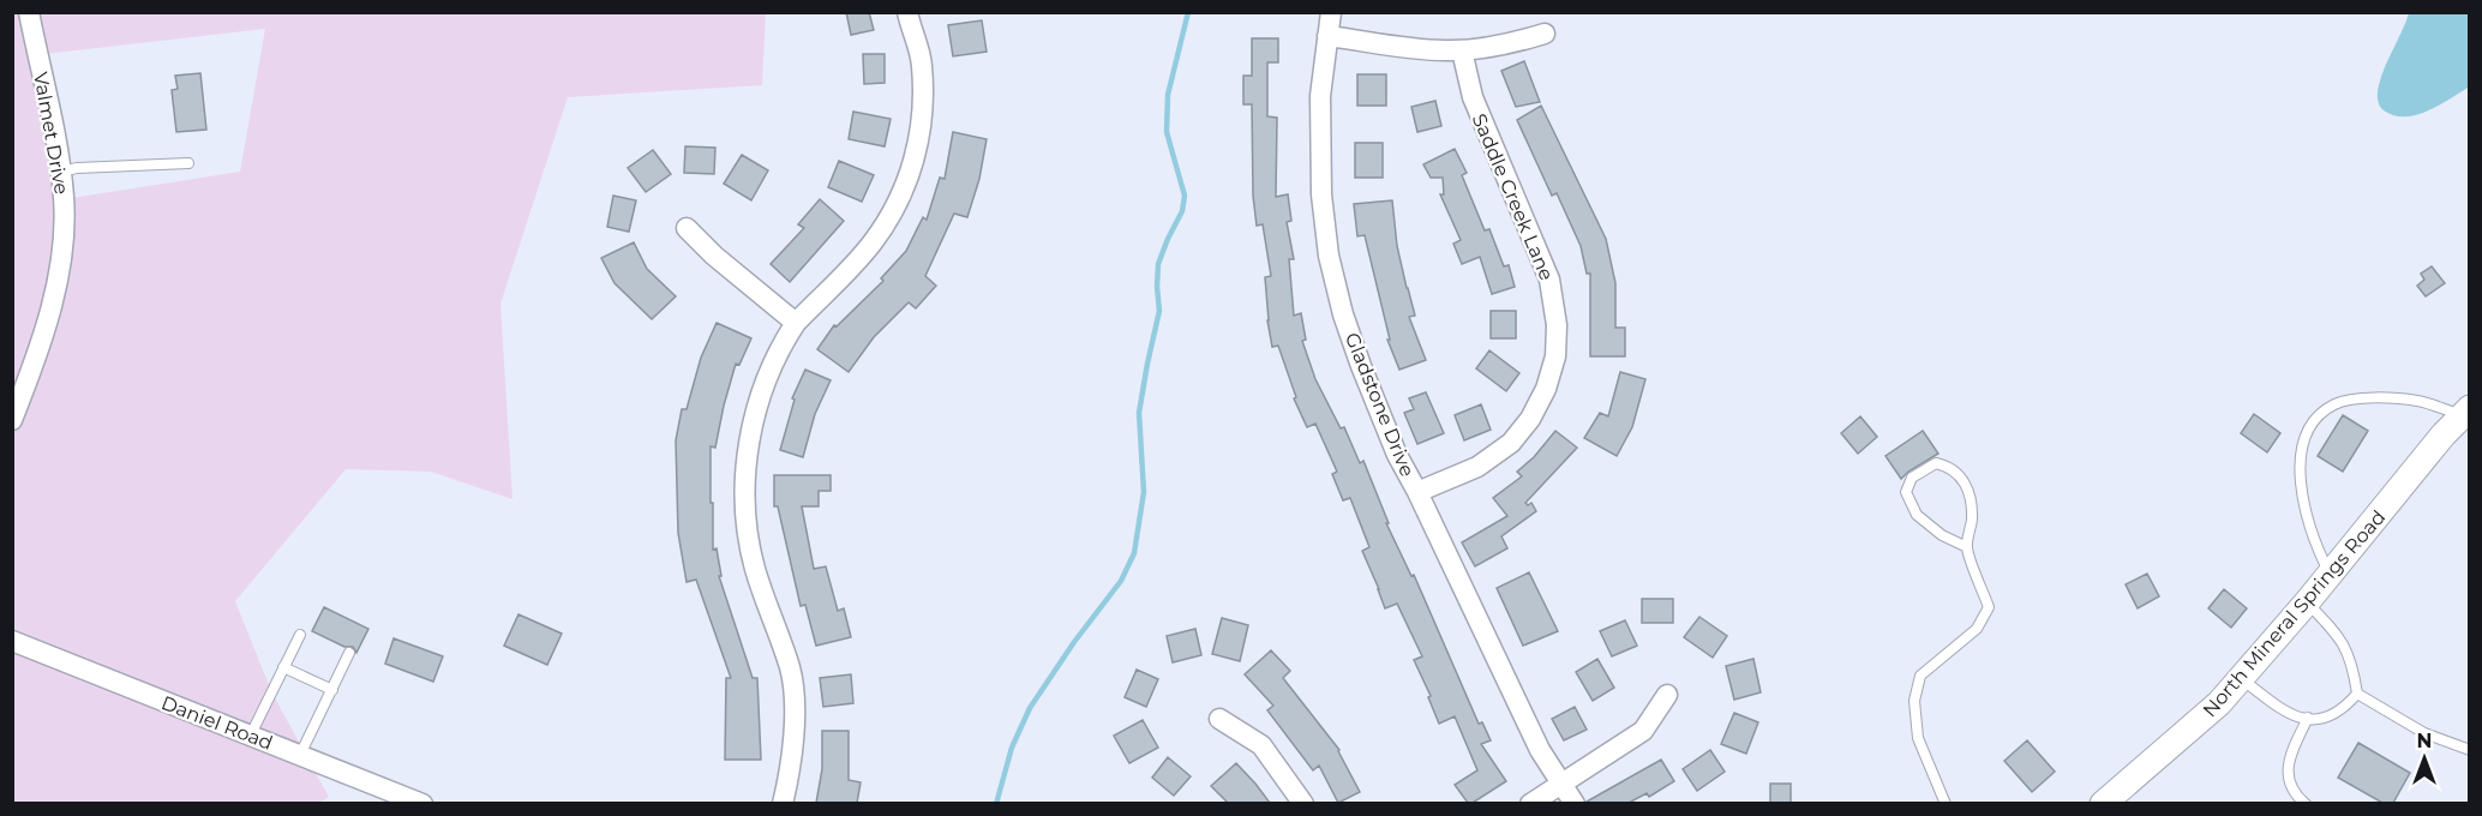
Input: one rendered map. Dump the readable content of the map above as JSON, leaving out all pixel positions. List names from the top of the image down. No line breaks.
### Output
{"streets":{"street":["Valmet Drive","Saddle Creek Lane","Gladstone Drive","North Mineral Springs Road","Daniel Road"]},"crossings":[["Saddle Creek Lane","Gladstone Drive"]],"north":"top"}
